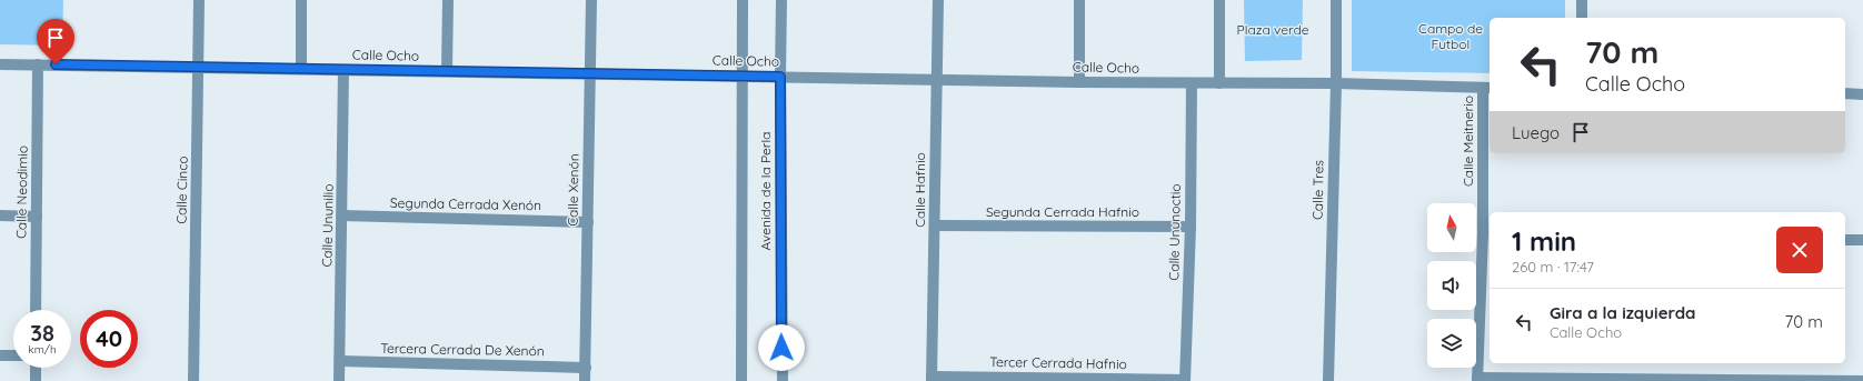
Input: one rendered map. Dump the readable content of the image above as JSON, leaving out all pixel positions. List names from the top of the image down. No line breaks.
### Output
{"streets":{"street":["Calle Ocho","Calle Meitnerio","Calle Cinco","Calle Xenón","Calle Hafnio","Calle Tres","Avenida de la Perla","Calle Neodimio","Segunda Cerrada Xenón","Segunda Cerrada Hafnio","Calle Ununilio","Calle Ununoctio","Tercera Cerrada De Xenón","Tercer Cerrada Hafnio"]},"crossings":[["Calle Ocho","Calle Meitnerio"],["Calle Ocho","Calle Cinco"],["Calle Ocho","Calle Xenón"],["Calle Ocho","Calle Hafnio"],["Calle Ocho","Calle Tres"],["Calle Ocho","Avenida de la Perla"],["Calle Ocho","Calle Neodimio"],["Calle Ocho","Calle Ununilio"],["Calle Ocho","Calle Ununoctio"],["Calle Xenón","Segunda Cerrada Xenón"],["Calle Xenón","Tercera Cerrada De Xenón"],["Calle Hafnio","Segunda Cerrada Hafnio"],["Calle Hafnio","Tercer Cerrada Hafnio"],["Segunda Cerrada Xenón","Calle Ununilio"],["Segunda Cerrada Hafnio","Calle Ununoctio"],["Calle Ununilio","Tercera Cerrada De Xenón"],["Calle Ununoctio","Tercer Cerrada Hafnio"]],"parks":["Campo de Futbol","Plaza verde"],"north":"top","page":{"turn":["70 m","Calle Ocho"],"then":"Luego","heading":["1 min","260 m · 17:47"],"list":[{"name":"Gira a la izquierda","note":"Calle Ocho","value":"70 m"}],"speed":"38 km/h","limit":"40"}}
